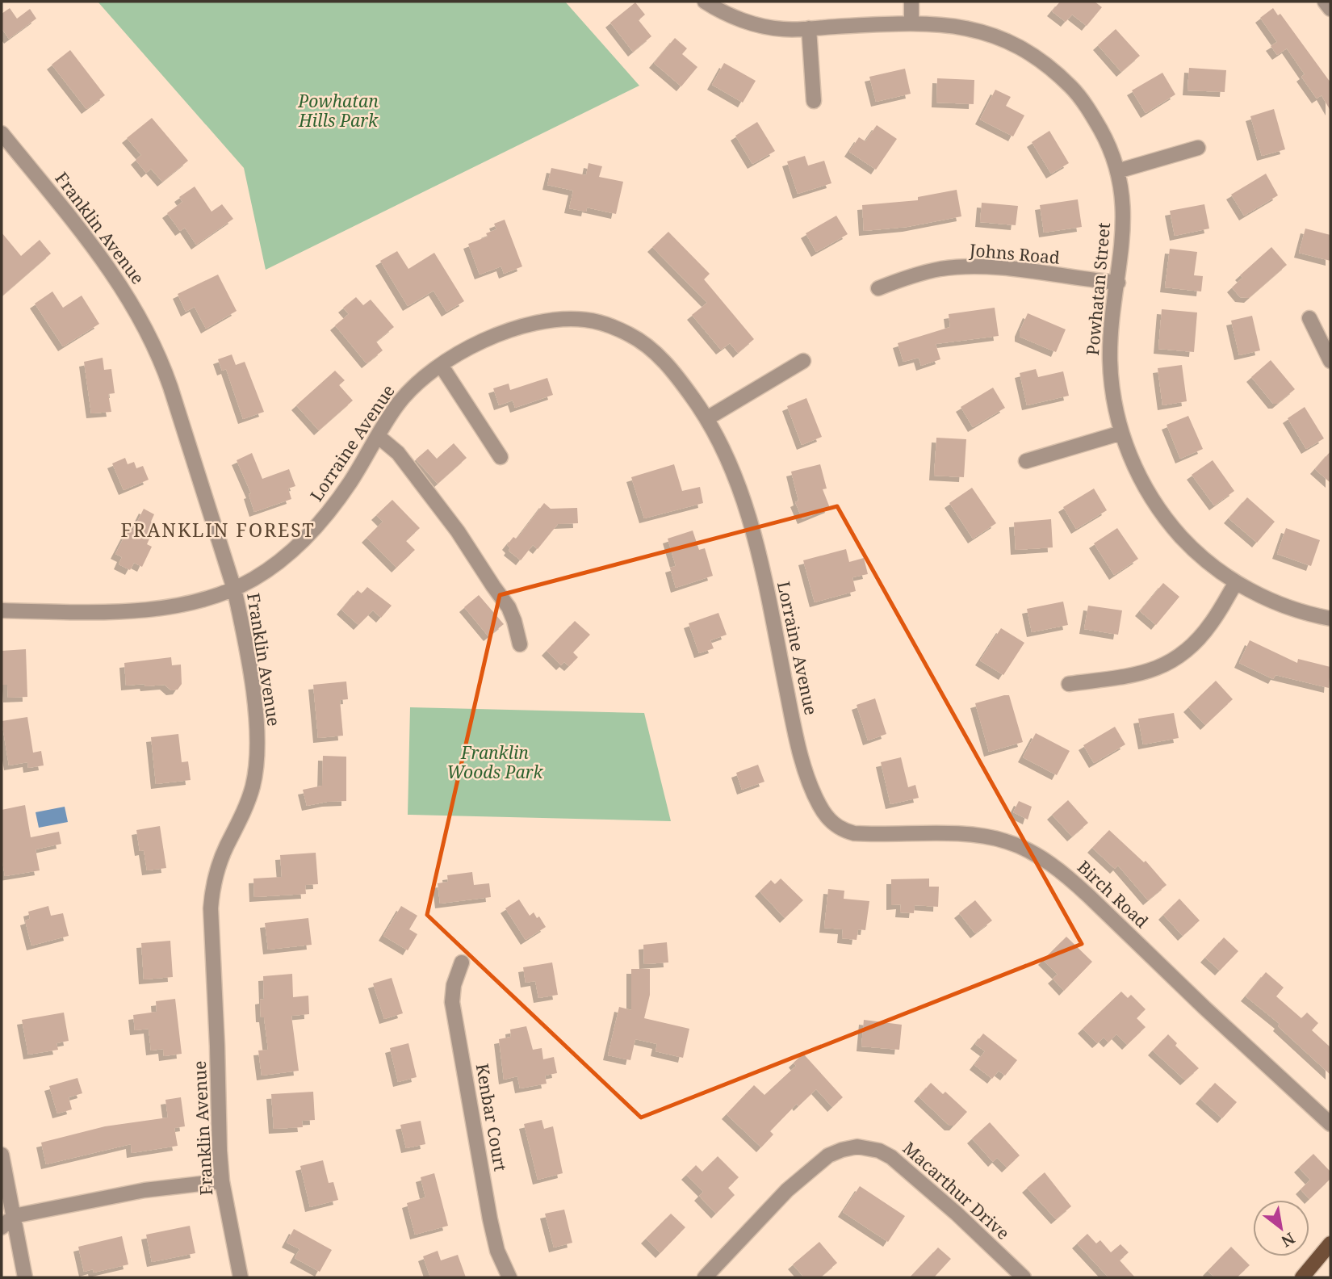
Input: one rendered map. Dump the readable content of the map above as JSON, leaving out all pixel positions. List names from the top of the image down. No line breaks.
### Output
{"streets":{"street":["Franklin Avenue","Johns Road","Powhatan Street","Lorraine Avenue","Birch Road","Kenbar Court","Macarthur Drive"]},"crossings":[["Franklin Avenue","Lorraine Avenue"],["Johns Road","Powhatan Street"],["Lorraine Avenue","Birch Road"]],"districts":["FRANKLIN FOREST"],"parks":["Powhatan Hills Park","Franklin Woods Park"],"north":"bottom right"}
